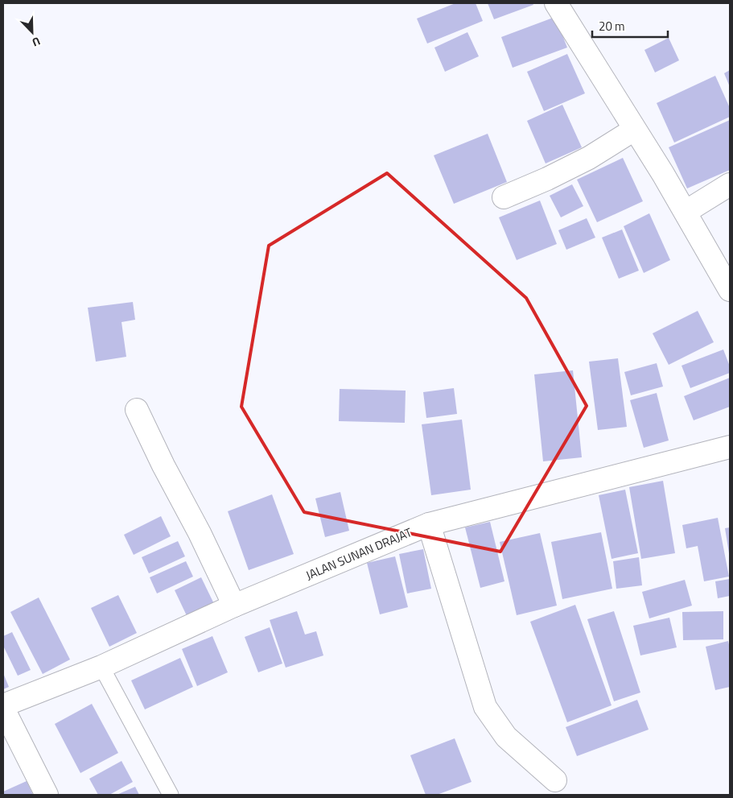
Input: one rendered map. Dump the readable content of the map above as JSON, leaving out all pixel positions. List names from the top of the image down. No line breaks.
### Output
{"streets":{"street":["JALAN SUNAN DRAJAT"]},"scale_bar":"20 m","north":"bottom right"}
